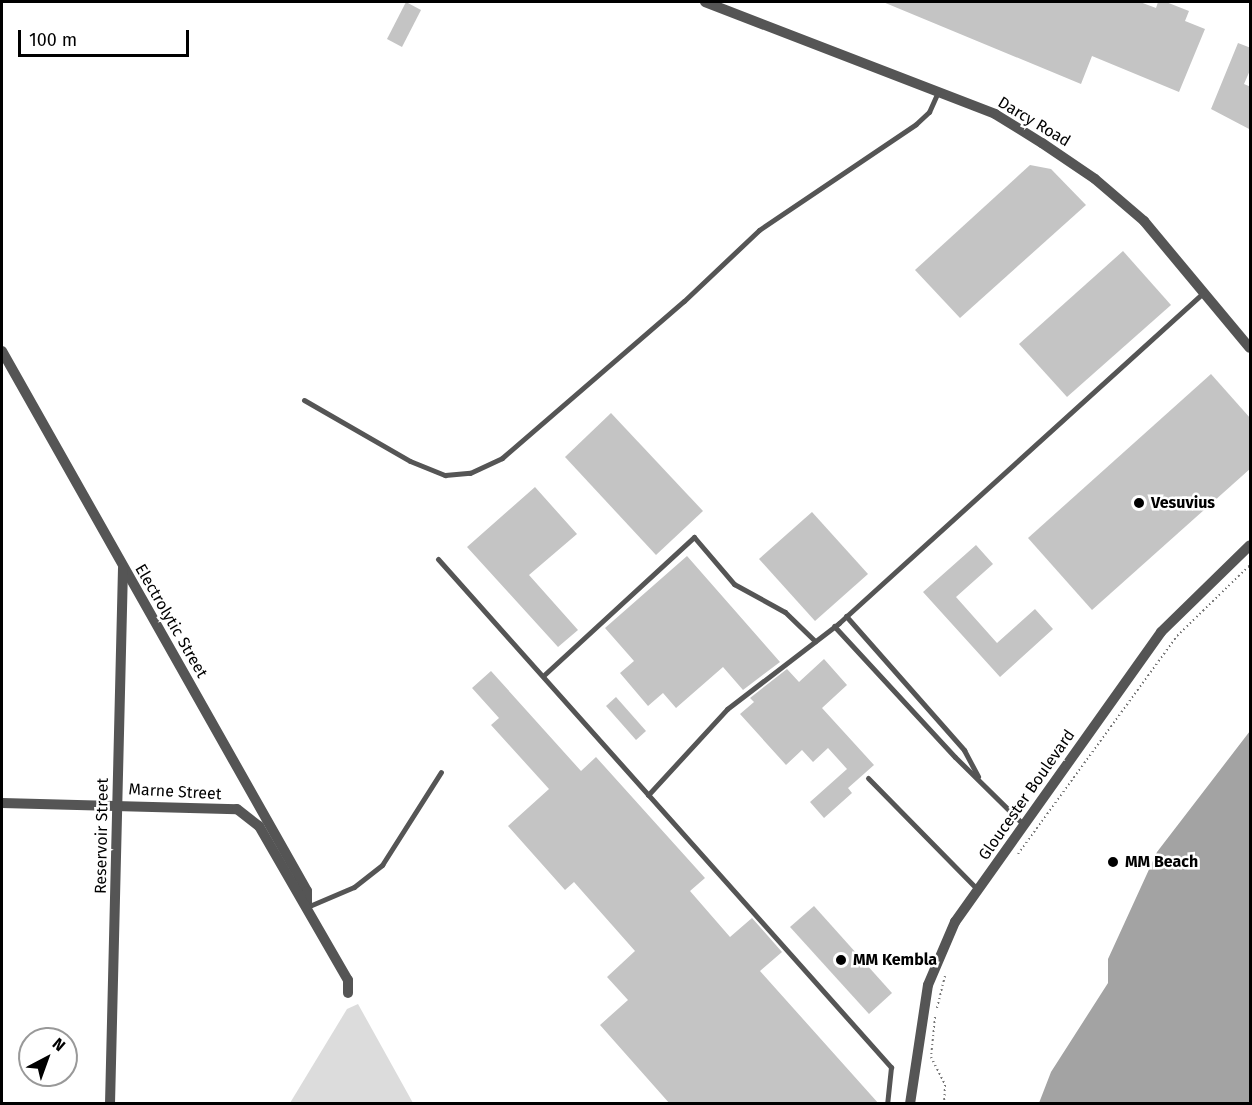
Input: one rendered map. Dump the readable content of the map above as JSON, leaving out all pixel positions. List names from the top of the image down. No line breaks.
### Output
{"streets":{"street":["Darcy Road","Electrolytic Street","Marne Street","Gloucester Boulevard","Reservoir Street"]},"crossings":[["Electrolytic Street","Marne Street"],["Electrolytic Street","Reservoir Street"],["Marne Street","Reservoir Street"]],"places":["Vesuvius","MM Beach","MM Kembla"],"scale_bar":"100 m","north":"top right"}
